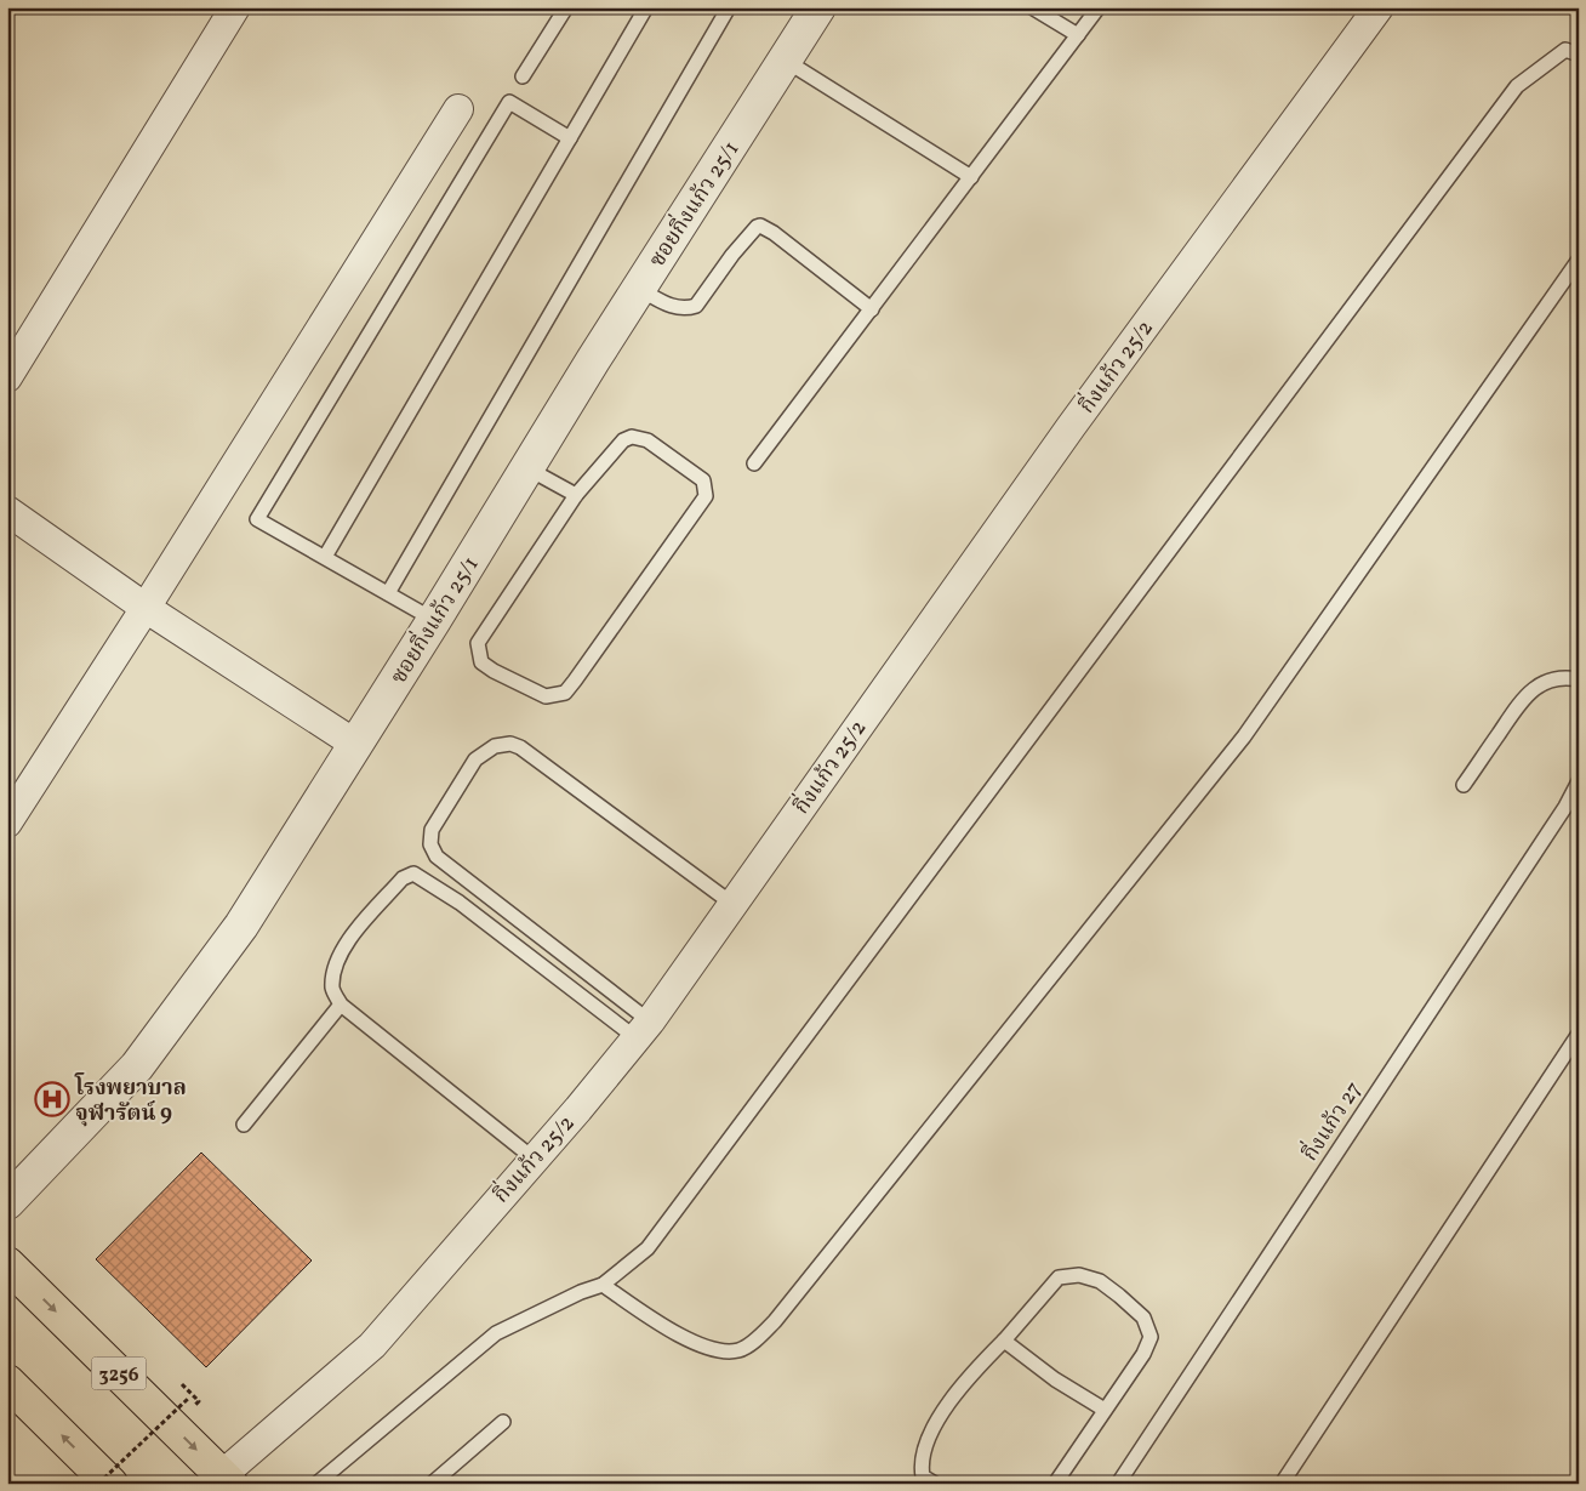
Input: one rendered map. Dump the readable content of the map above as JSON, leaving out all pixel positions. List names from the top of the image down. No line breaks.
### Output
{"streets":{"main road":["3256"],"street":["ซอยกิ่งแก้ว 25/1","กิ่งแก้ว 25/2"],"lane":["กิ่งแก้ว 27"]},"crossings":[["กิ่งแก้ว 25/2","3256"]],"places":{"hospital":["โรงพยาบาล จุฬารัตน์ 9"]}}
